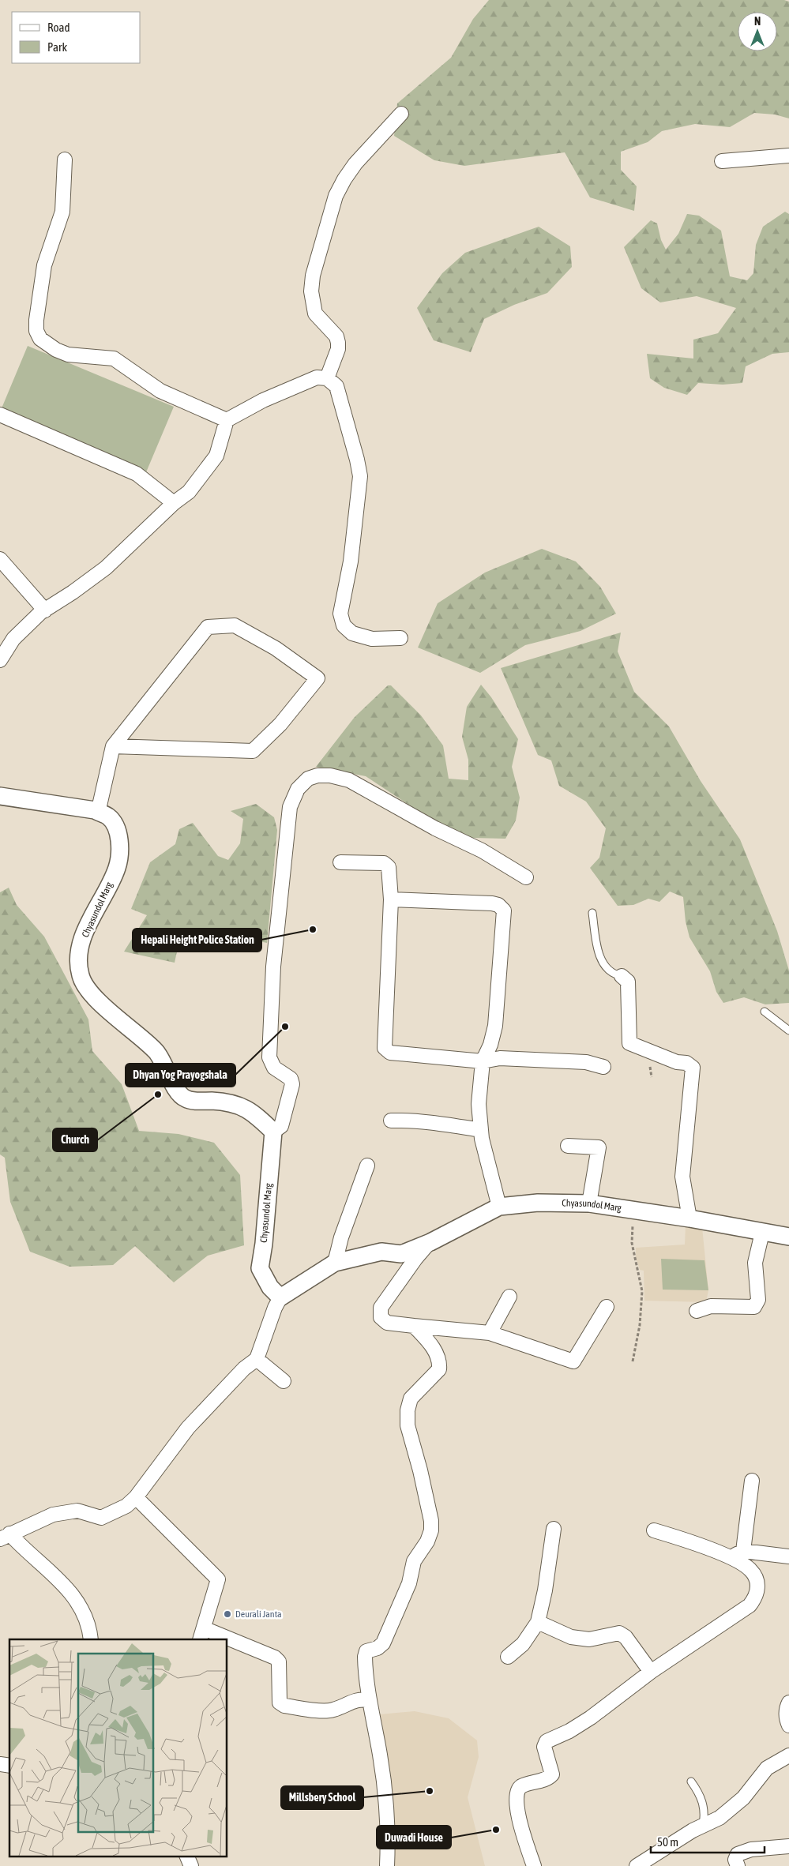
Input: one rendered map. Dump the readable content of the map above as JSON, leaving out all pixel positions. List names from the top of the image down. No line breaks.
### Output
{"streets":{"street":["Chyasundol Marg"]},"places":["Hepali Height Police Station","Dhyan Yog Prayogshala","Church","Deurali Janta","Millsbery School","Duwadi House"],"legend":["Road","Park"],"scale_bar":"50 m","north":"top"}
